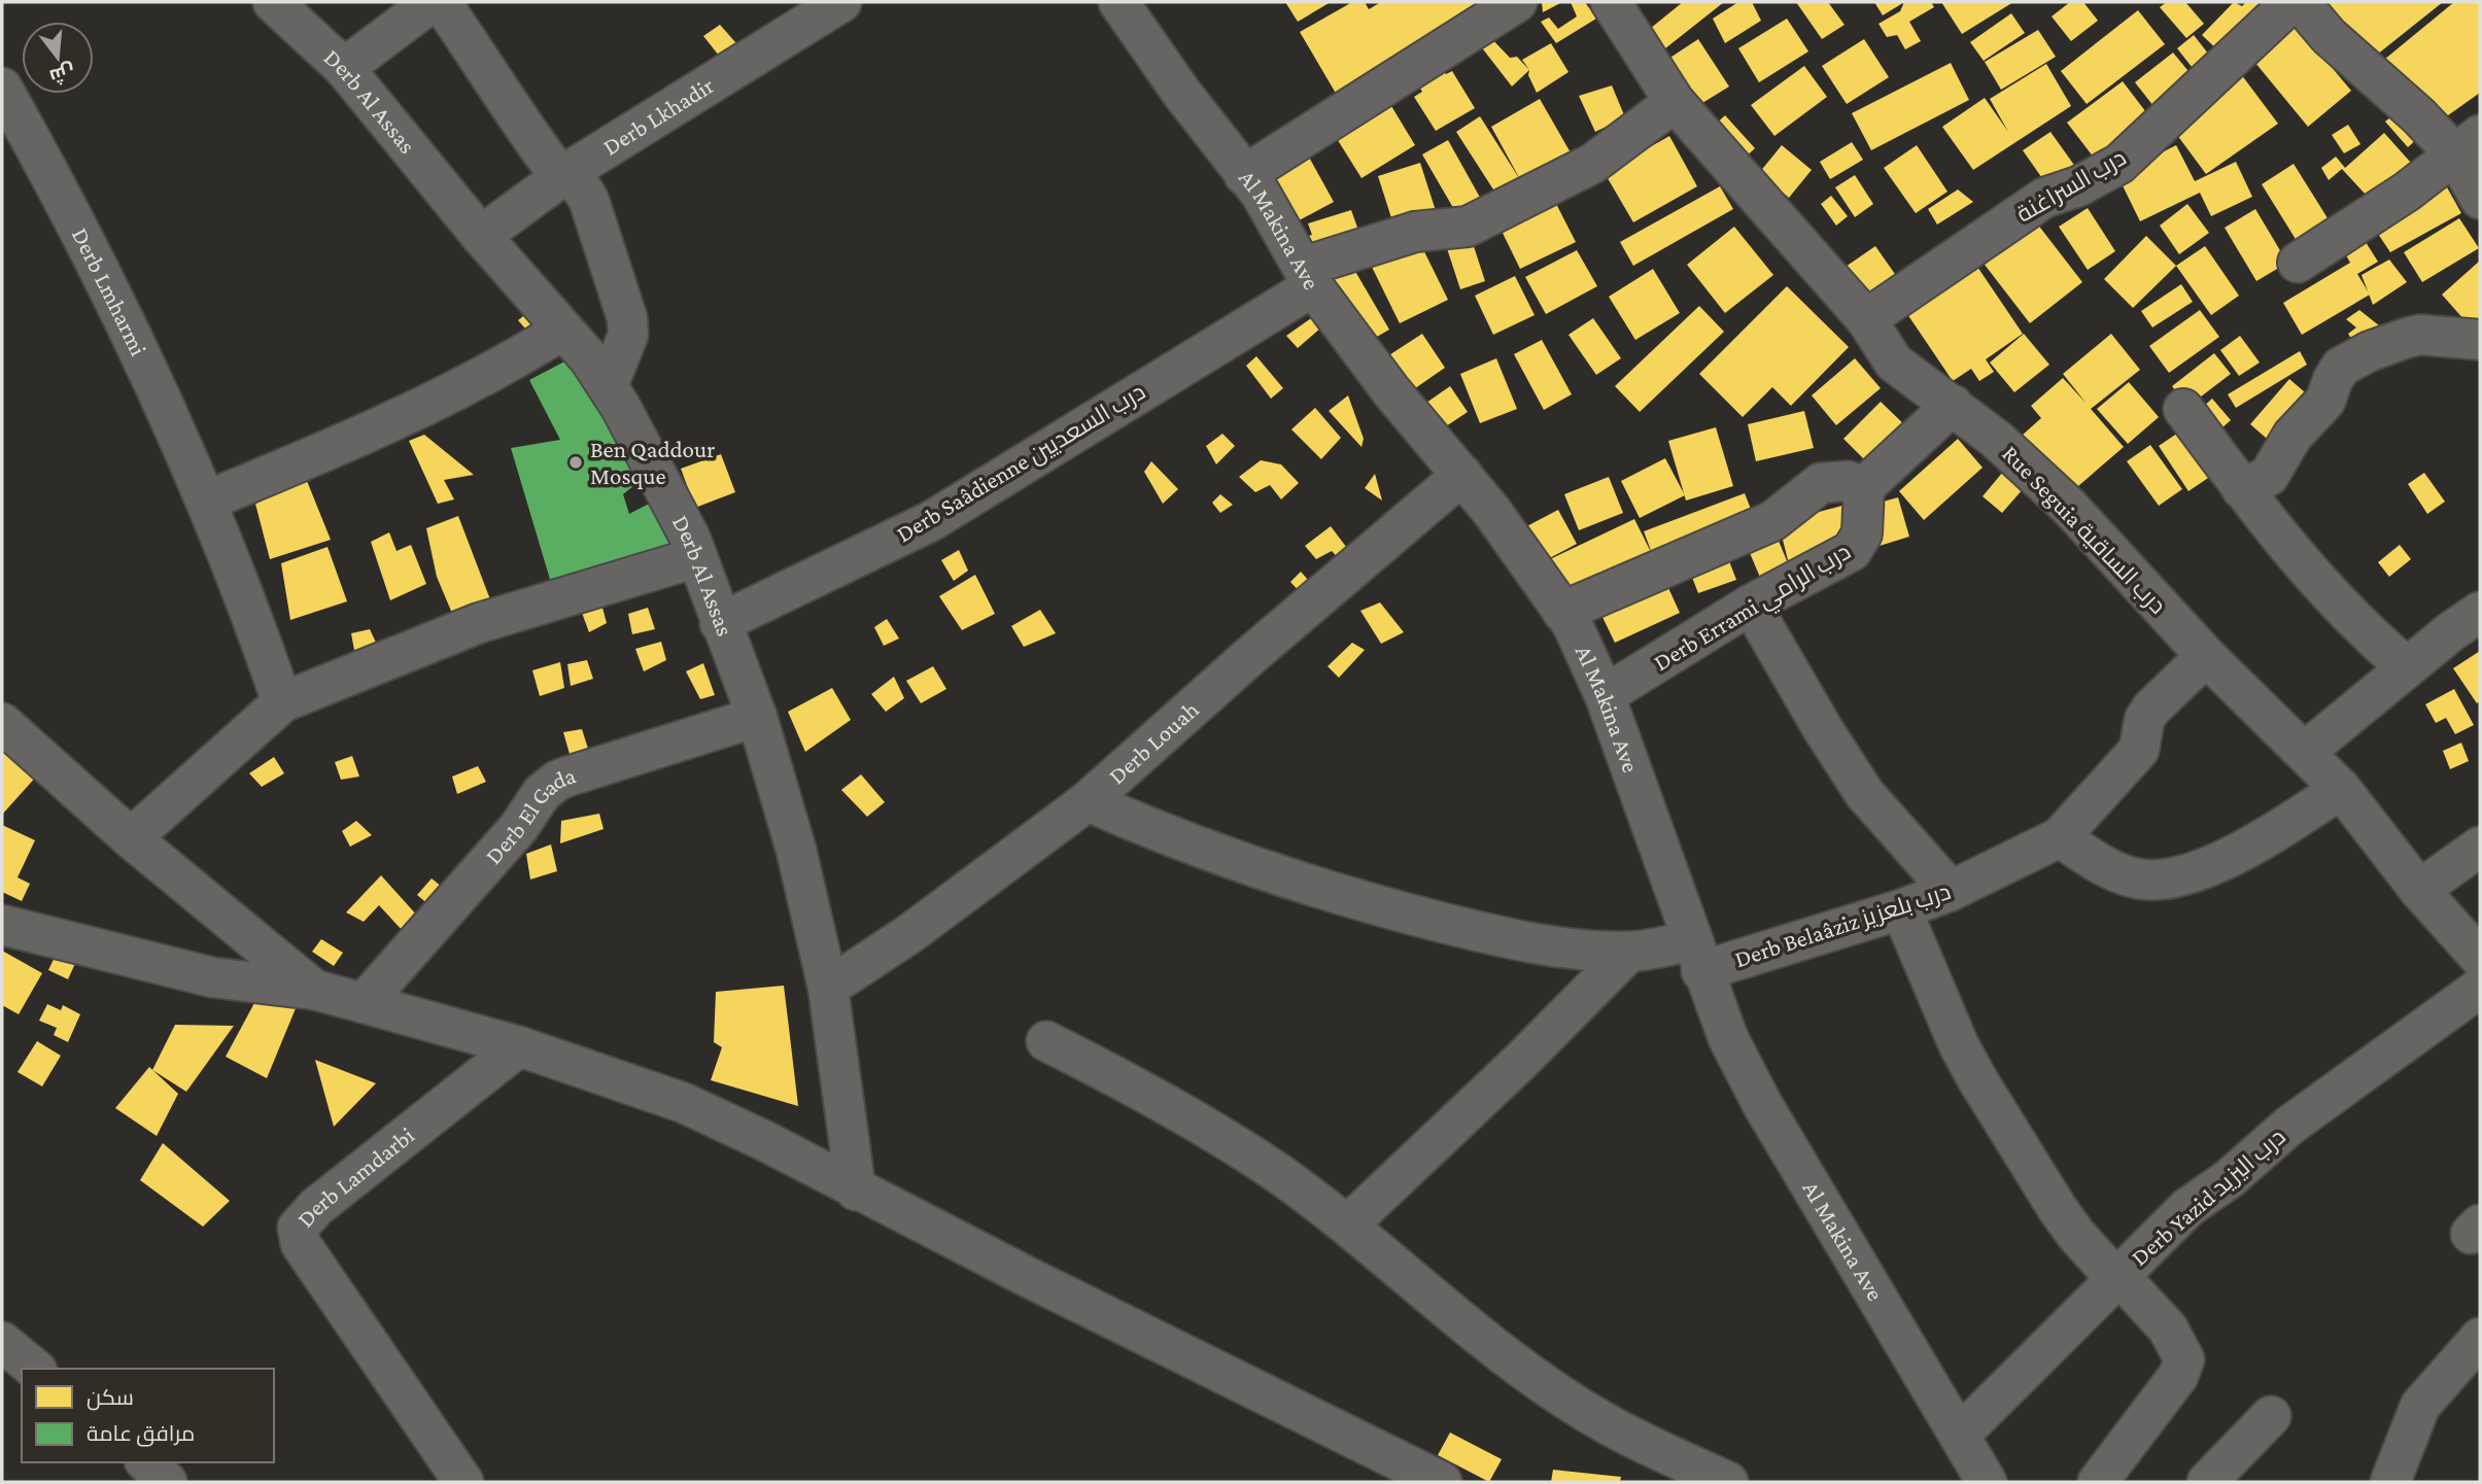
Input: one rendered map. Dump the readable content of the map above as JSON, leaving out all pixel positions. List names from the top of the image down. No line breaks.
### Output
{"streets":{"street":["Derb Al Assas","Derb Lkhadir","درب السراغنة","Al Makina Ave","Derb Lmharmi","Derb Saâdienne درب السعديين","Rue Seguia درب الساقية","Derb Errami درب الرامي","Derb Louah","Derb El Gada","Derb Belaâziz درب بلعزيز","Derb Lamdarbi","Derb Yazid درب اليزيد"]},"crossings":[["Derb Al Assas","Derb Lkhadir"],["Derb Al Assas","Derb Saâdienne درب السعديين"],["Derb Al Assas","Derb Louah"],["Derb Al Assas","Derb El Gada"],["درب السراغنة","Rue Seguia درب الساقية"],["Al Makina Ave","Derb Saâdienne درب السعديين"],["Al Makina Ave","Derb Errami درب الرامي"],["Al Makina Ave","Derb Louah"],["Al Makina Ave","Derb Belaâziz درب بلعزيز"],["Al Makina Ave","Derb Yazid درب اليزيد"],["Derb Saâdienne درب السعديين","Rue Seguia درب الساقية"],["Rue Seguia درب الساقية","Derb Belaâziz درب بلعزيز"],["Derb Louah","Derb Belaâziz درب بلعزيز"]],"places":["Ben Qaddour Mosque"],"legend":["سكن","مرافق عامة"],"north":"bottom"}
